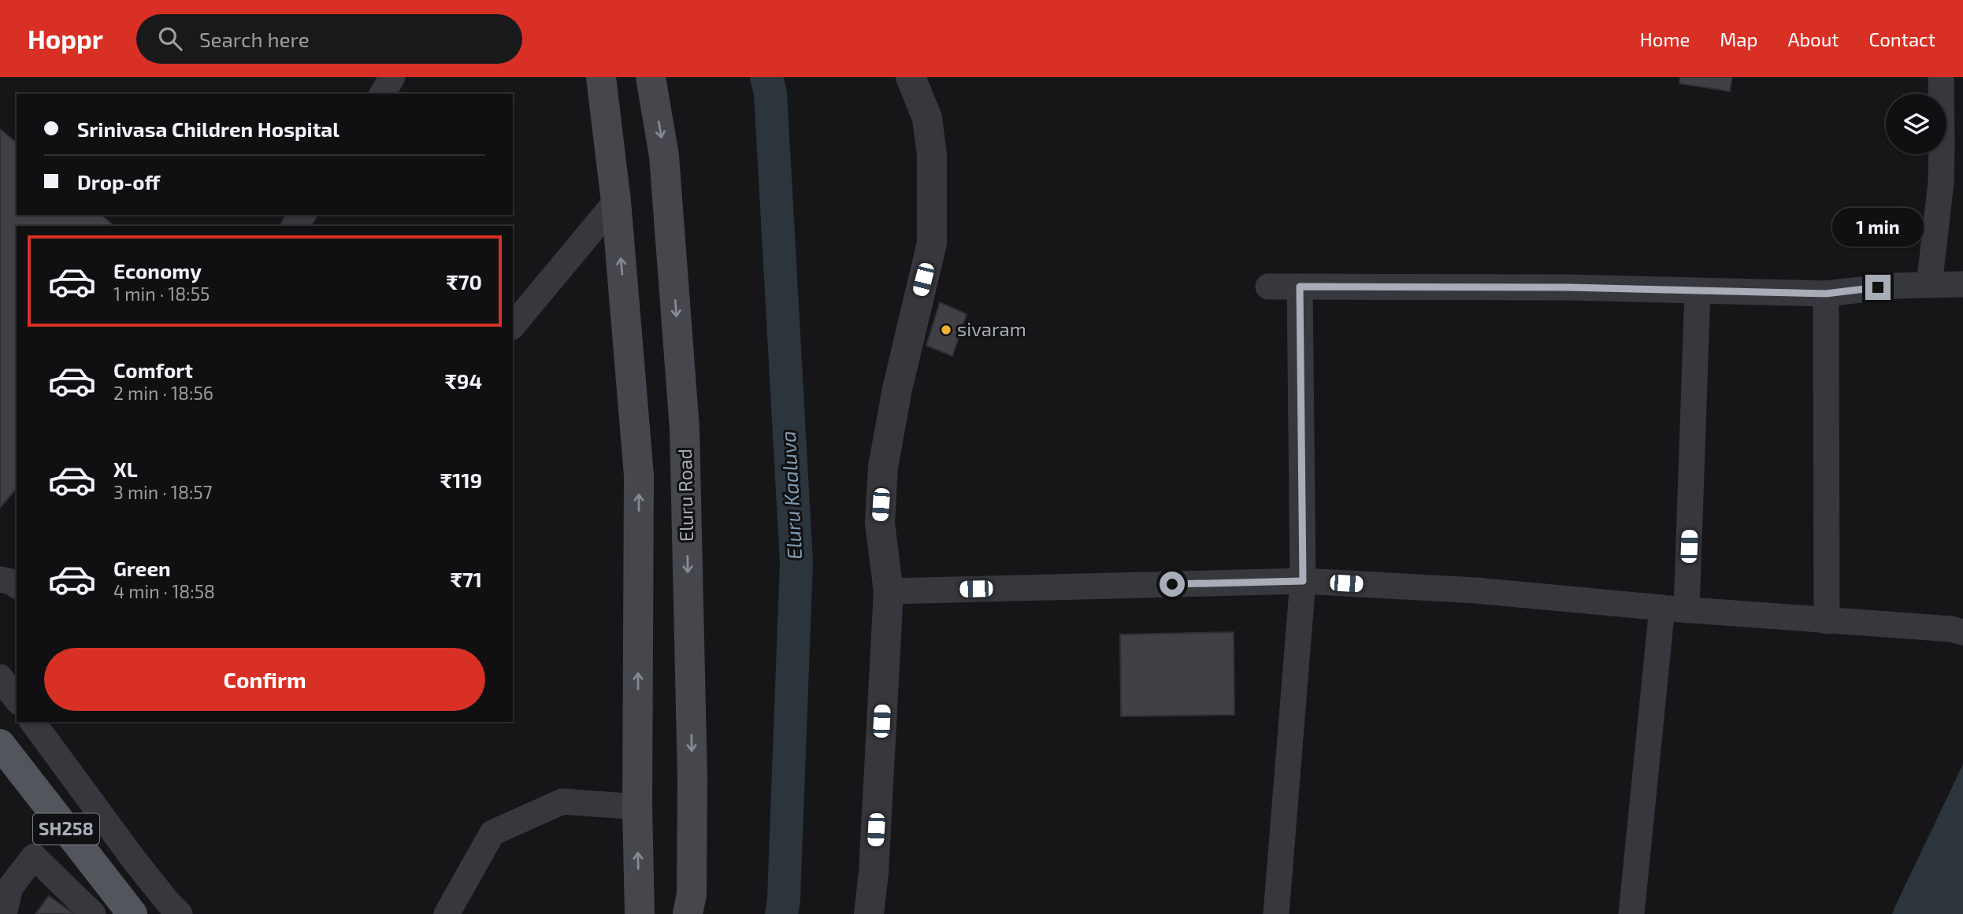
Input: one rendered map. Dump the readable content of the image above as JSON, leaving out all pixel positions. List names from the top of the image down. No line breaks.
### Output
{"streets":{"main road":["Eluru Road","SH258"]},"water":["Eluru Kaaluva"],"places":["sivaram"],"page":{"header":"Hoppr","search":"Search here","nav":["Home","Map","About","Contact"],"banner":["Srinivasa Children Hospital","Drop-off"],"bubble":"1 min","list":[{"name":"Economy","note":"1 min · 18:55","value":"₹70"},{"name":"Comfort","note":"2 min · 18:56","value":"₹94"},{"name":"XL","note":"3 min · 18:57","value":"₹119"},{"name":"Green","note":"4 min · 18:58","value":"₹71"}],"buttons":"Confirm"}}
